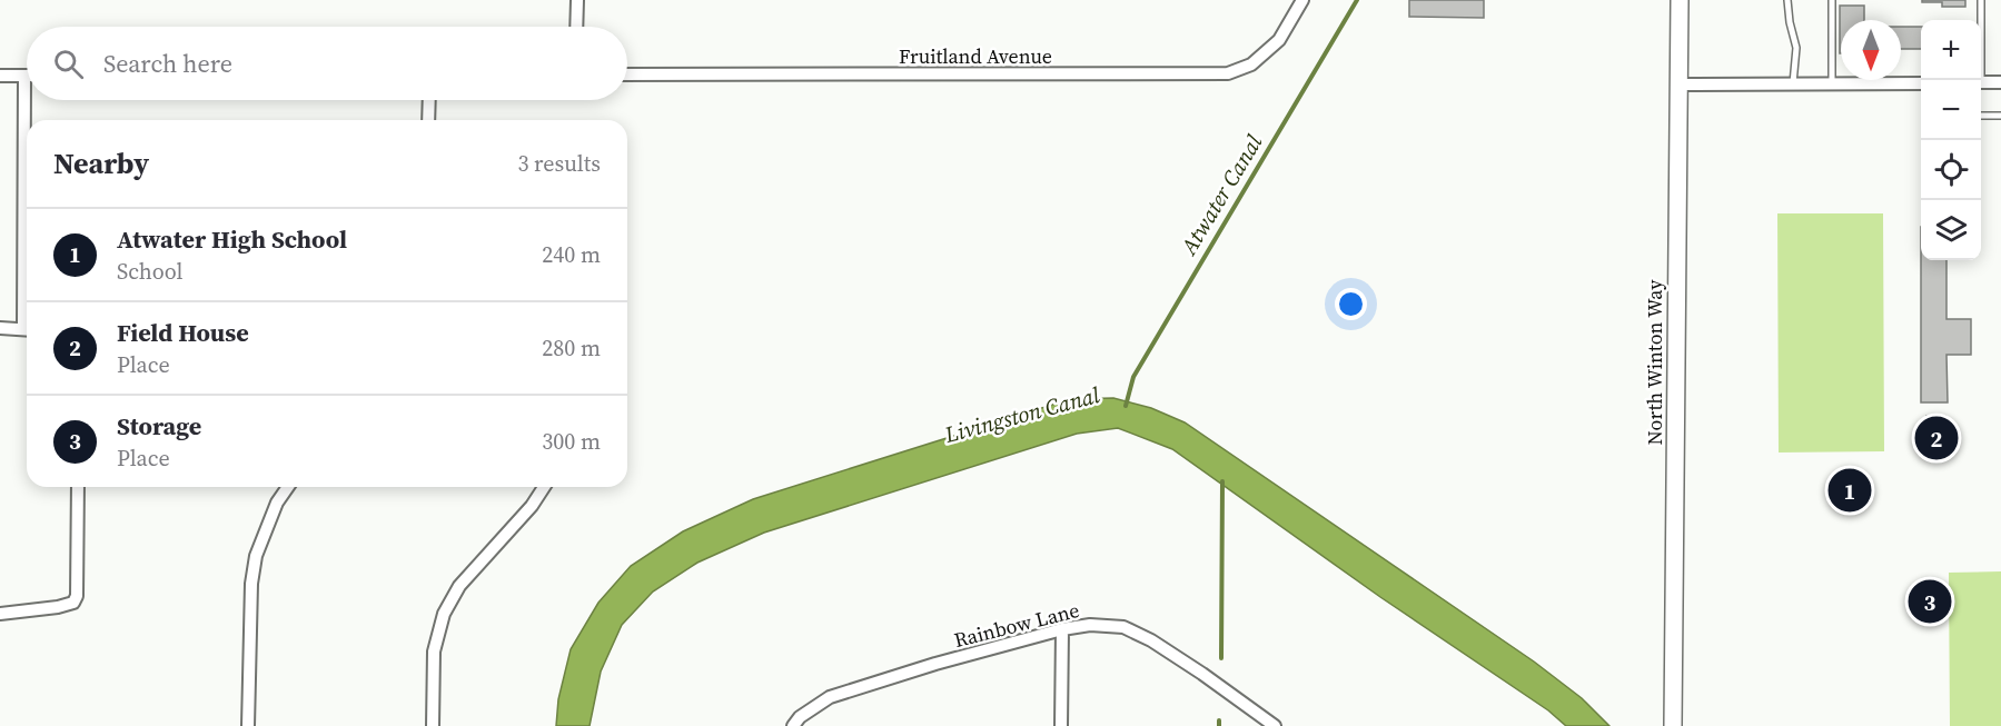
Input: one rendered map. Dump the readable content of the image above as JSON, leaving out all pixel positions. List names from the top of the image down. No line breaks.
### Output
{"streets":{"main road":["North Winton Way"],"street":["Fruitland Avenue","Rainbow Lane"]},"water":["Atwater Canal","Livingston Canal"],"north":"bottom","page":{"map_buttons":["+","−"],"search":"Search here","heading":["Nearby","3 results"],"list":[{"mark":"1","name":"Atwater High School","note":"School","value":"240 m"},{"mark":"2","name":"Field House","note":"Place","value":"280 m"},{"mark":"3","name":"Storage","note":"Place","value":"300 m"}],"pins":["2","1","3"]}}
